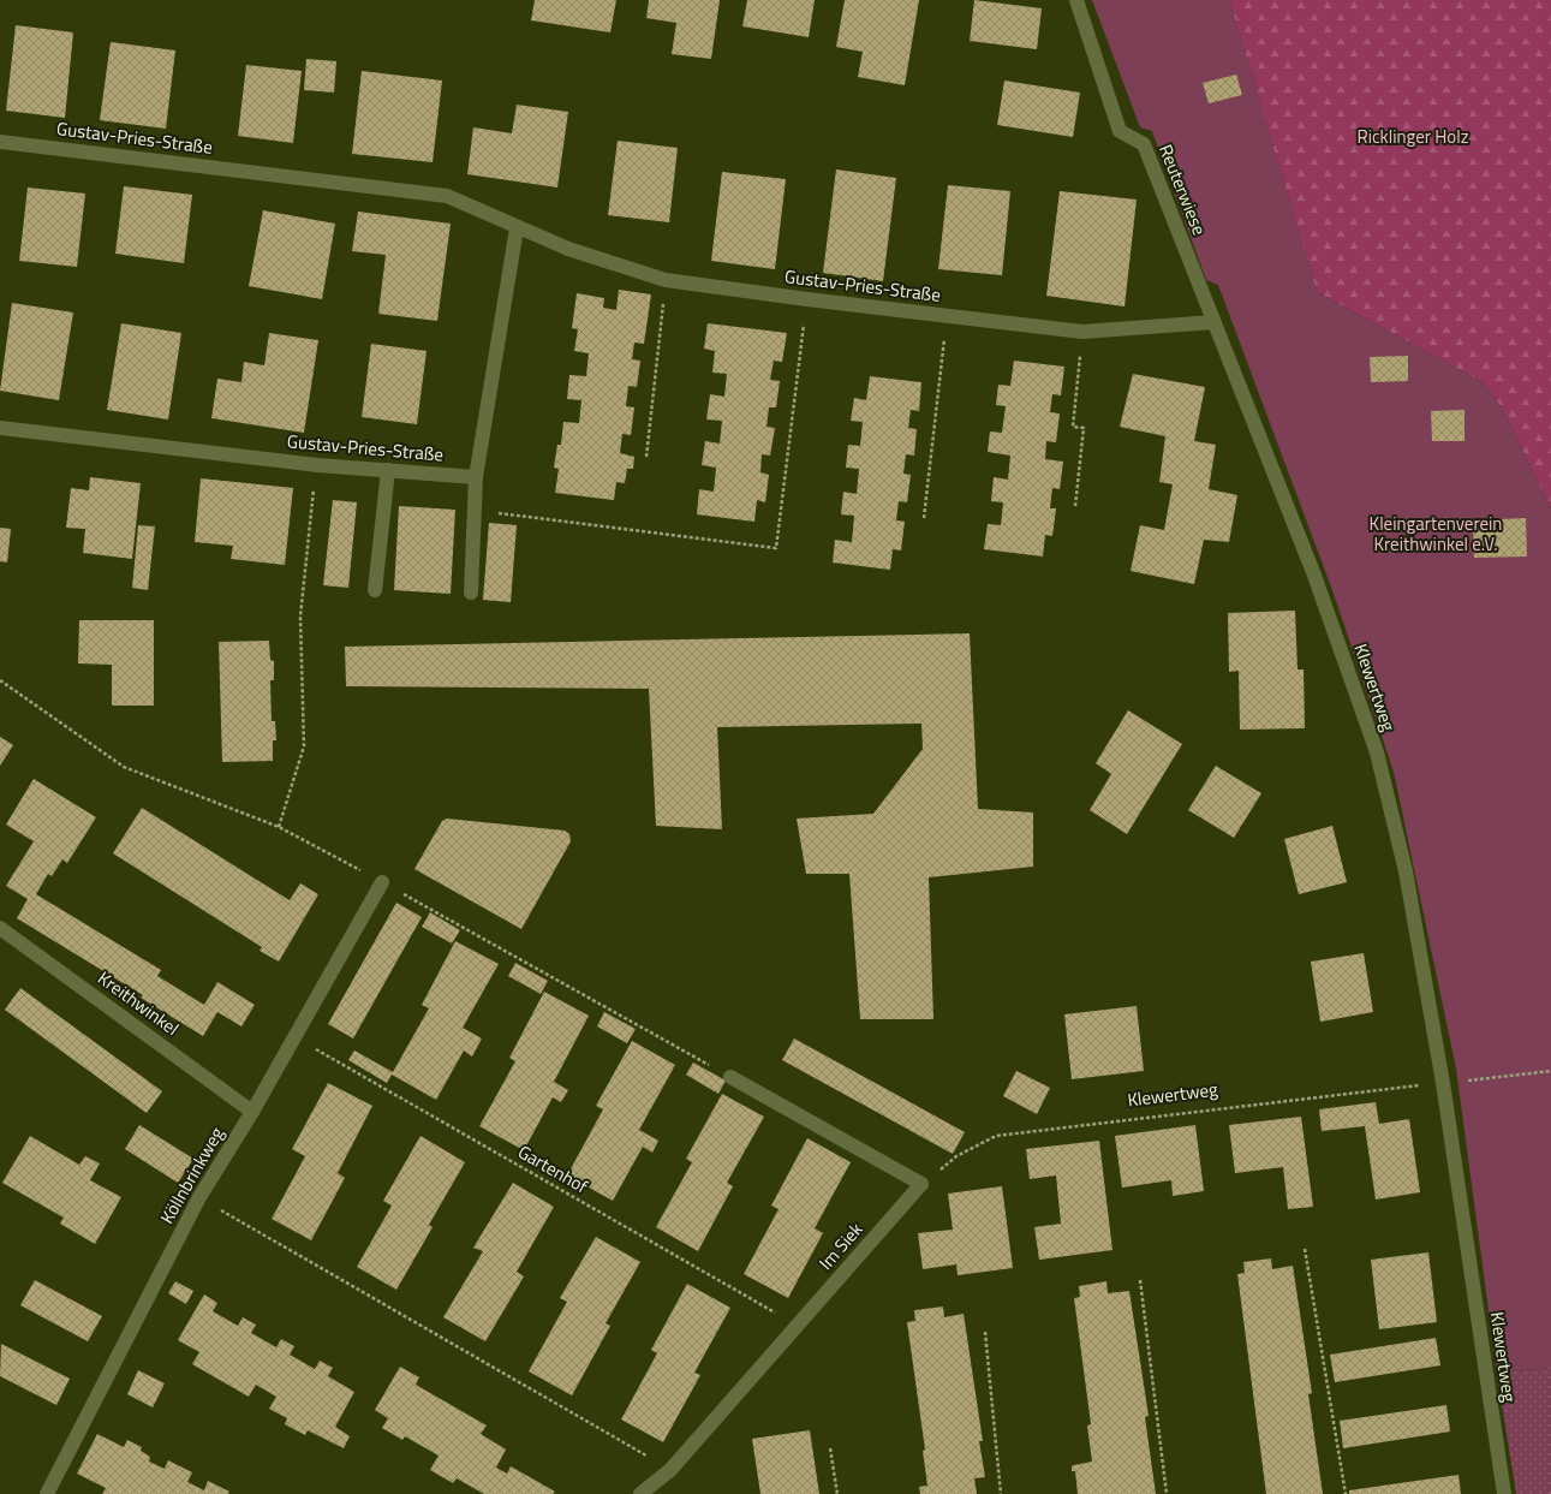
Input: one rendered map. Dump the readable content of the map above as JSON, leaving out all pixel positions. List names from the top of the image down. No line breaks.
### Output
{"streets":{"street":["Gustav-Pries-Straße","Reuterwiese","Klewertweg","Kreithwinkel","Köllnbrinkweg","Im Siek"],"path":["Gartenhof"]},"crossings":[["Gustav-Pries-Straße","Reuterwiese"],["Gustav-Pries-Straße","Klewertweg"],["Reuterwiese","Klewertweg"],["Klewertweg","Im Siek"],["Kreithwinkel","Köllnbrinkweg"],["Gartenhof","Köllnbrinkweg"],["Gartenhof","Im Siek"]],"parks":["Ricklinger Holz","Kleingartenverein Kreithwinkel e.V."]}
